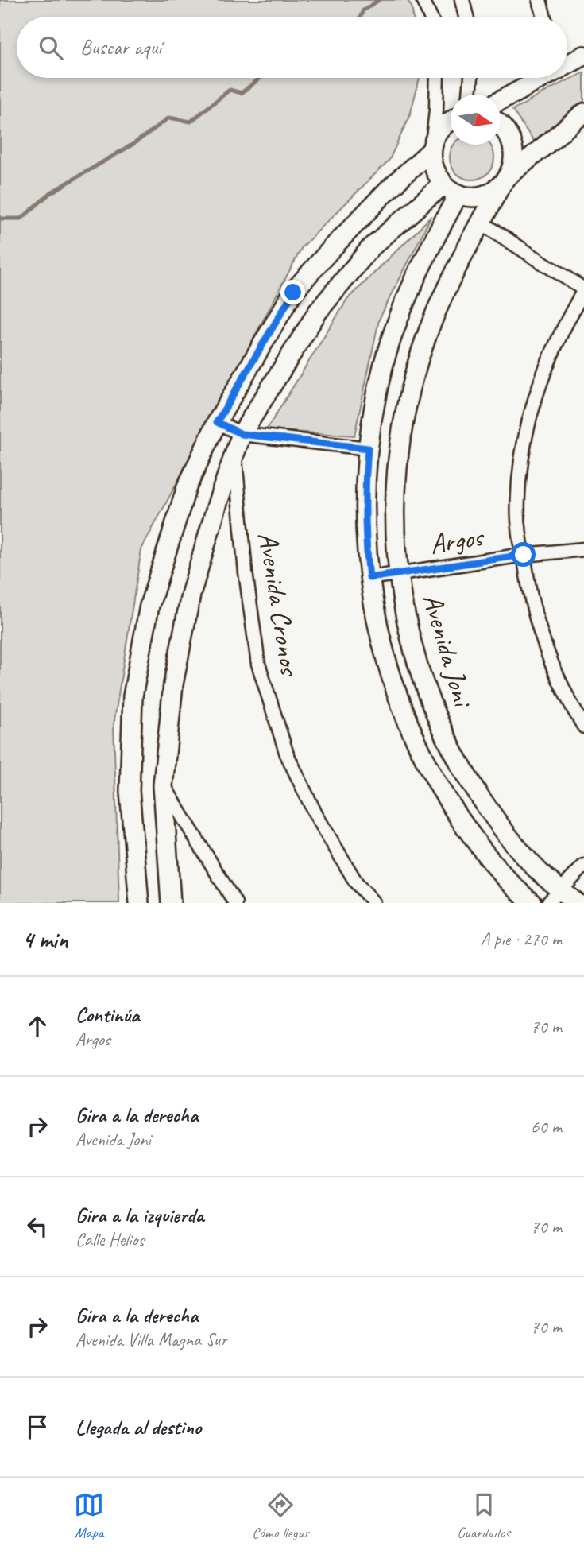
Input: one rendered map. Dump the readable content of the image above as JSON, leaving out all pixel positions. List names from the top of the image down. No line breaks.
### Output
{"streets":{"street":["Argos","Avenida Cronos","Avenida Joni"]},"crossings":[["Argos","Avenida Joni"]],"north":"right","page":{"search":"Buscar aquí","heading":["4 min","A pie · 270 m"],"list":[["Continúa","Argos","70 m"],["Gira a la derecha","Avenida Joni","60 m"],["Gira a la izquierda","Calle Helios","70 m"],["Gira a la derecha","Avenida Villa Magna Sur","70 m"],"Llegada al destino"],"nav":["Mapa","Cómo llegar","Guardados"]}}
